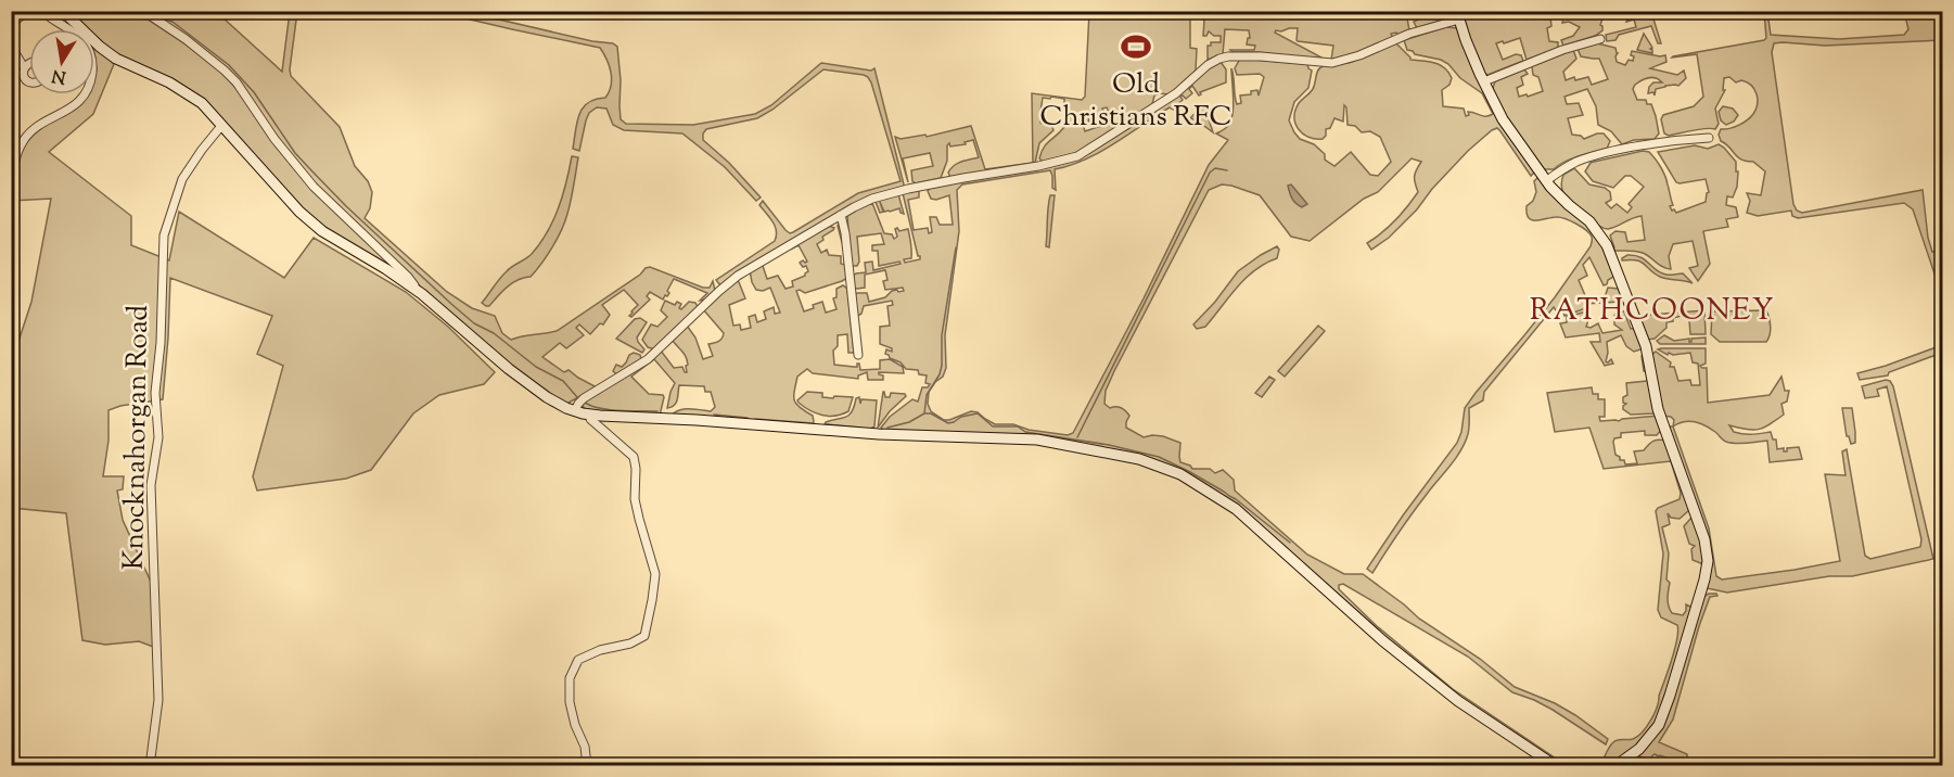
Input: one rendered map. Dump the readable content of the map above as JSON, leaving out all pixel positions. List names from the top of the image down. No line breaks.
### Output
{"streets":{"street":["Knocknahorgan Road"]},"districts":["RATHCOONEY"],"places":{"sports":["Old Christians RFC"]},"north":"bottom"}
